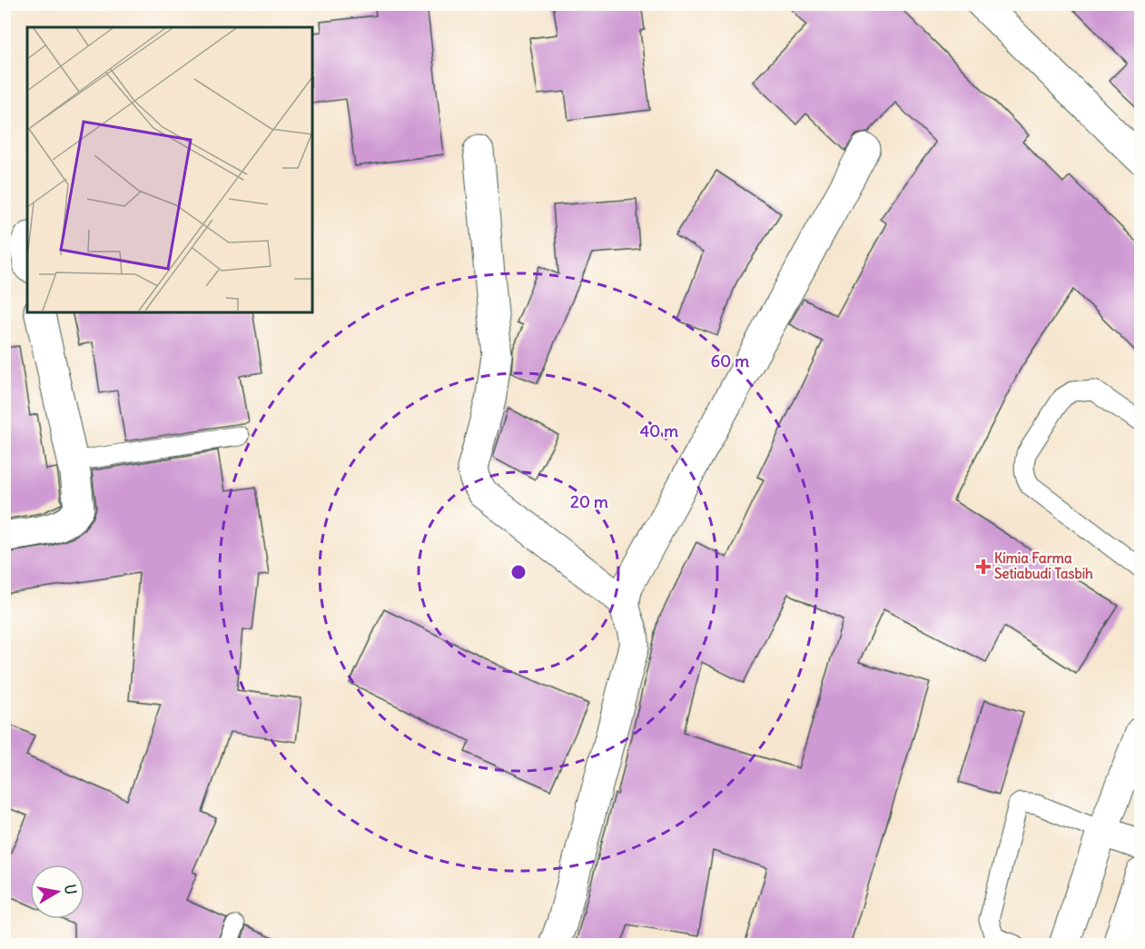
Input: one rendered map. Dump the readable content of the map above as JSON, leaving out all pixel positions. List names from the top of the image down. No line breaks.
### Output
{"places":{"health":["Kimia Farma Setiabudi Tasbih"]},"north":"right","rings":["60 m","40 m","20 m"]}
